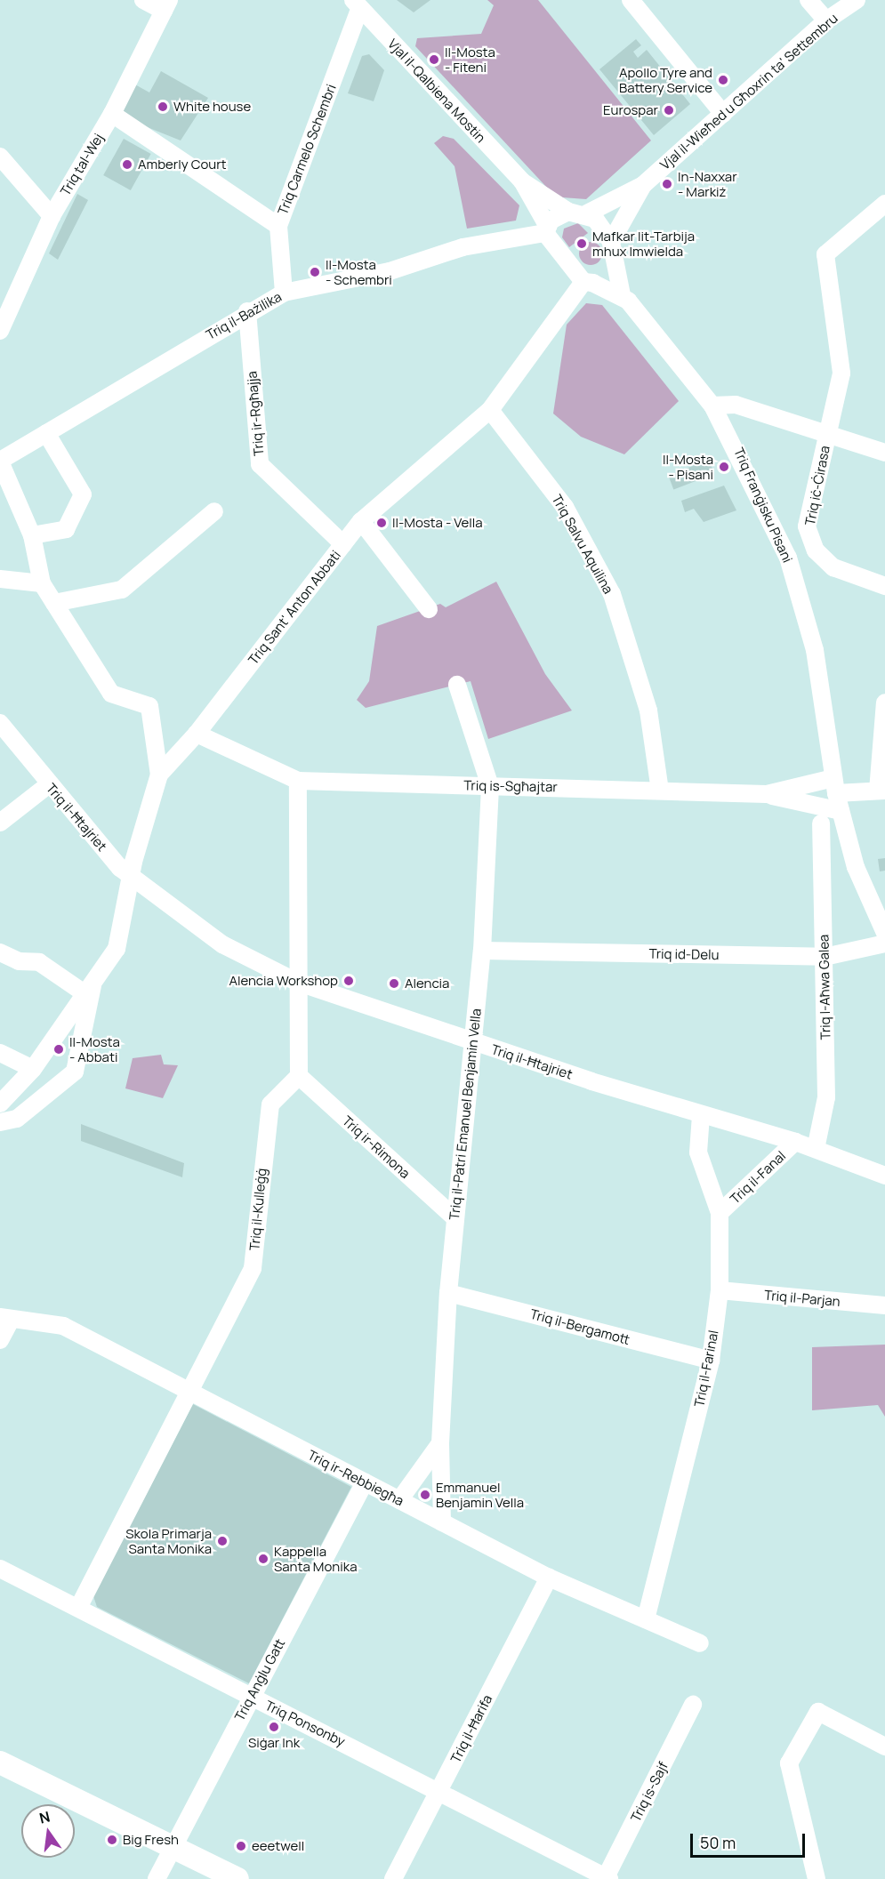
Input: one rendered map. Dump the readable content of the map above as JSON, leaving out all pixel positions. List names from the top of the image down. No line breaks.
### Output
{"streets":{"street":["Vjal il-Qalbiena Mostin","Vjal il-Wieħed u Għoxrin ta' Settembru","Triq Carmelo Schembri","Triq tal-Wej","Triq il-Bażilika","Triq ir-Rgħajja","Triq iċ-Ċirasa","Triq Franġisku Pisani","Triq Salvu Aquilina","Triq Sant' Anton Abbati","Triq is-Sgħajtar","Triq il-Ħtajriet","Triq id-Delu","Triq l-Aħwa Galea","Triq il-Patri Emanuel Benjamin Vella","Triq ir-Rimona","Triq il-Fanal","Triq il-Kulleġġ","Triq il-Parjan","Triq il-Bergamott","Triq il-Farinal","Triq ir-Rebbiegħa","Triq Anġlu Gatt","Triq Ponsonby","Triq il-Ħarifa","Triq is-Sajf"]},"crossings":[["Vjal il-Qalbiena Mostin","Triq Carmelo Schembri"],["Vjal il-Qalbiena Mostin","Triq il-Bażilika"],["Vjal il-Qalbiena Mostin","Triq Franġisku Pisani"],["Vjal il-Qalbiena Mostin","Triq Sant' Anton Abbati"],["Vjal il-Wieħed u Għoxrin ta' Settembru","Triq Franġisku Pisani"],["Triq Carmelo Schembri","Triq il-Bażilika"],["Triq il-Bażilika","Triq ir-Rgħajja"],["Triq ir-Rgħajja","Triq Sant' Anton Abbati"],["Triq Franġisku Pisani","Triq Sant' Anton Abbati"],["Triq Franġisku Pisani","Triq is-Sgħajtar"],["Triq Salvu Aquilina","Triq Sant' Anton Abbati"],["Triq Salvu Aquilina","Triq is-Sgħajtar"],["Triq Sant' Anton Abbati","Triq is-Sgħajtar"],["Triq Sant' Anton Abbati","Triq il-Ħtajriet"],["Triq is-Sgħajtar","Triq il-Patri Emanuel Benjamin Vella"],["Triq il-Ħtajriet","Triq l-Aħwa Galea"],["Triq il-Ħtajriet","Triq il-Patri Emanuel Benjamin Vella"],["Triq il-Ħtajriet","Triq il-Fanal"],["Triq il-Ħtajriet","Triq il-Farinal"],["Triq id-Delu","Triq l-Aħwa Galea"],["Triq id-Delu","Triq il-Patri Emanuel Benjamin Vella"],["Triq il-Patri Emanuel Benjamin Vella","Triq ir-Rimona"],["Triq il-Patri Emanuel Benjamin Vella","Triq il-Bergamott"],["Triq il-Patri Emanuel Benjamin Vella","Triq ir-Rebbiegħa"],["Triq ir-Rimona","Triq il-Kulleġġ"],["Triq il-Fanal","Triq il-Farinal"],["Triq il-Kulleġġ","Triq ir-Rebbiegħa"],["Triq il-Kulleġġ","Triq Ponsonby"],["Triq il-Parjan","Triq il-Farinal"],["Triq il-Bergamott","Triq il-Farinal"],["Triq il-Farinal","Triq ir-Rebbiegħa"],["Triq ir-Rebbiegħa","Triq Anġlu Gatt"],["Triq ir-Rebbiegħa","Triq il-Ħarifa"],["Triq Anġlu Gatt","Triq Ponsonby"],["Triq Ponsonby","Triq il-Ħarifa"],["Triq Ponsonby","Triq is-Sajf"]],"places":["Il-Mosta - Fiteni","Apollo Tyre and Battery Service","White house","Eurospar","Amberly Court","In-Naxxar - Markiż","Mafkar lit-Tarbija mhux Imwielda","Il-Mosta - Schembri","Il-Mosta - Pisani","Il-Mosta - Vella","Alencia Workshop","Alencia","Il-Mosta - Abbati","Emmanuel Benjamin Vella","Skola Primarja Santa Monika","Kappella Santa Monika","Siġar Ink","Big Fresh","eeetwell"],"scale_bar":"50 m","north":"top"}
